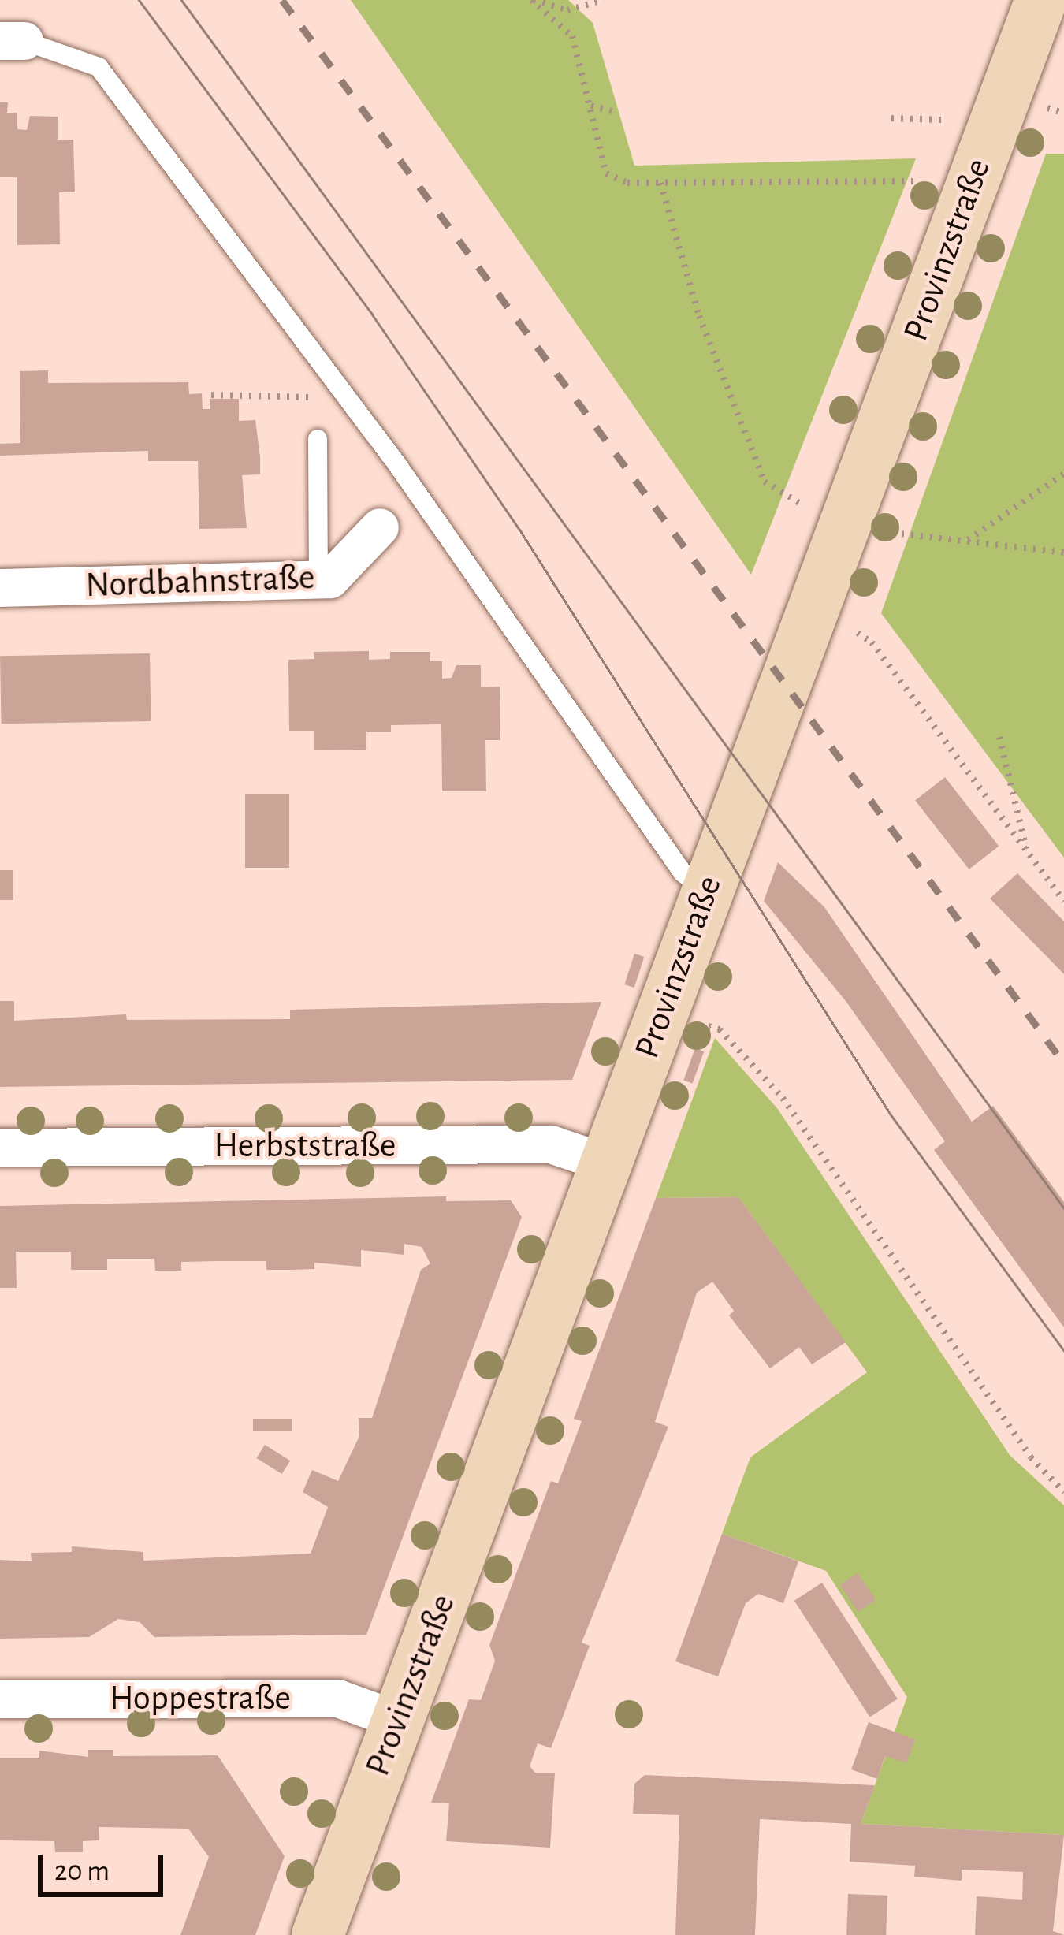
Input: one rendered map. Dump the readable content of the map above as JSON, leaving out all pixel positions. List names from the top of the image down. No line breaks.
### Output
{"streets":{"main road":["Provinzstraße"],"street":["Nordbahnstraße","Herbststraße","Hoppestraße"]},"crossings":[["Provinzstraße","Herbststraße"],["Provinzstraße","Hoppestraße"]],"scale_bar":"20 m"}
